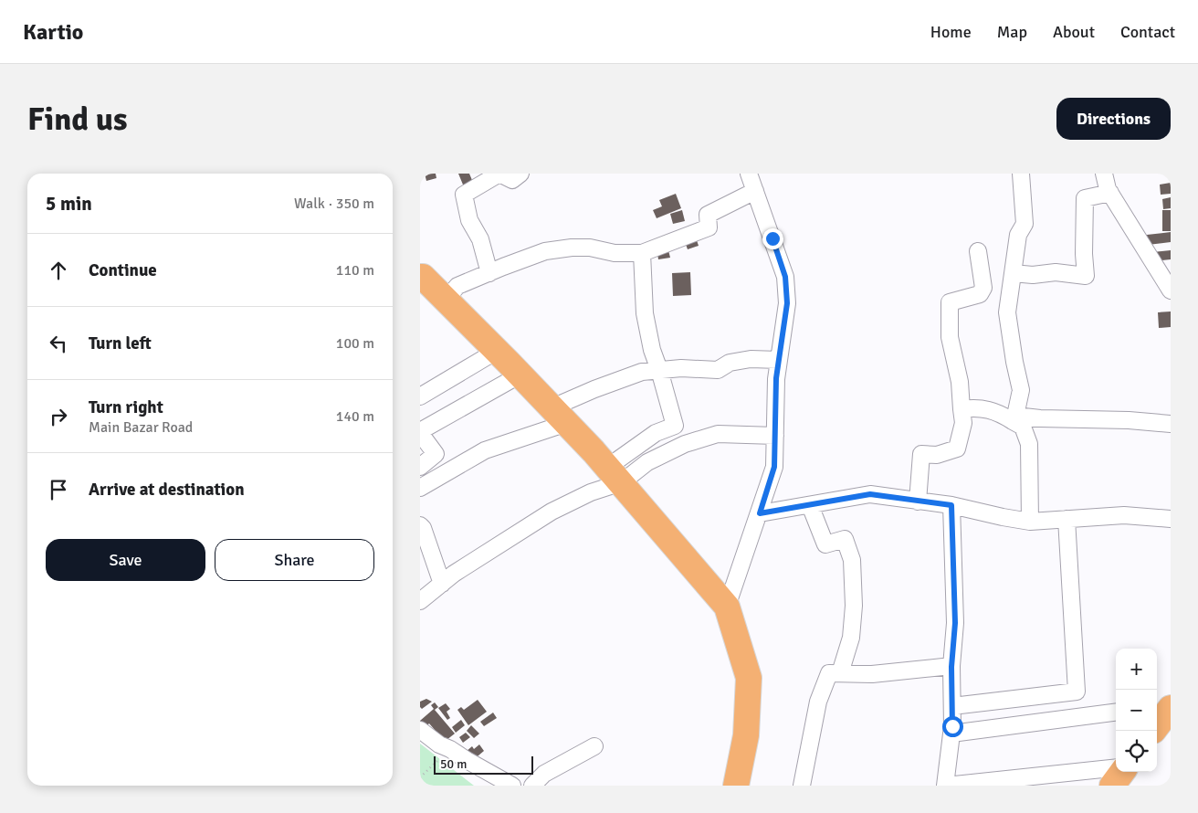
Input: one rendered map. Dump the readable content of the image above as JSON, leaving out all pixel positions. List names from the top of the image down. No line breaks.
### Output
{"scale_bar":"50 m","page":{"header":"Kartio","nav":["Home","Map","About","Contact"],"buttons":["Directions",["Save","Share"]],"title":"Find us","heading":["5 min","Walk · 350 m"],"list":[["Continue","110 m"],["Turn left","100 m"],["Turn right","Main Bazar Road","140 m"],"Arrive at destination"],"map_buttons":["+","−"],"scale":"50 m"}}
